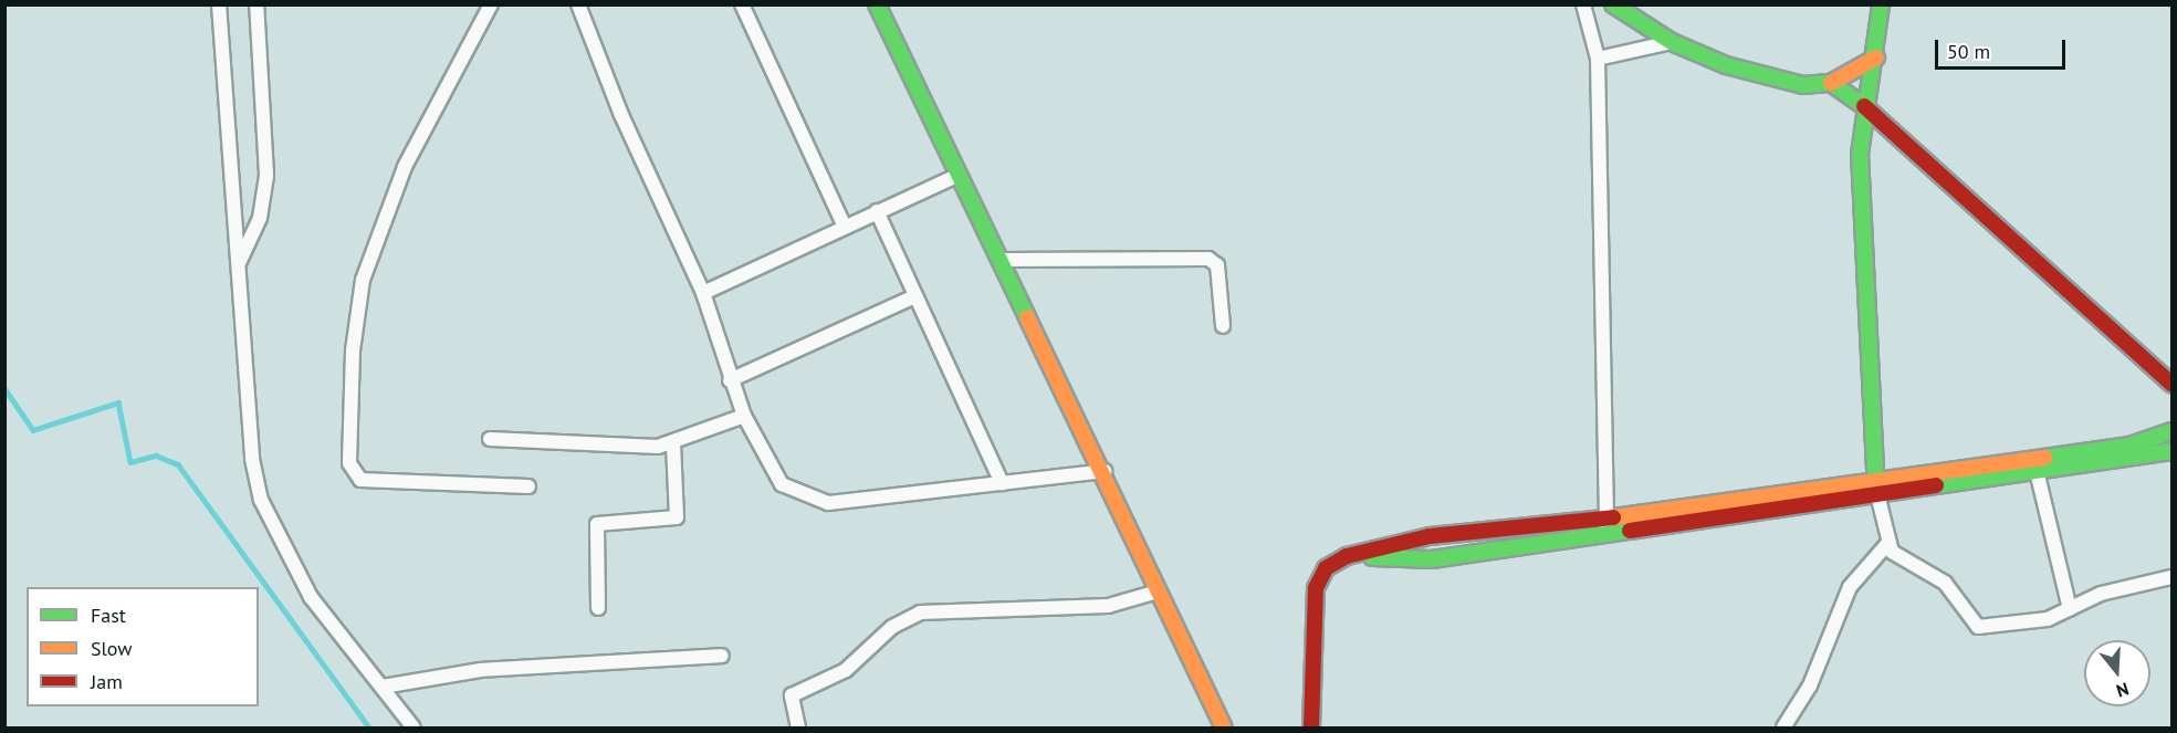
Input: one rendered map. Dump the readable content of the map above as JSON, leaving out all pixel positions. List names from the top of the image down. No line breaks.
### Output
{"legend":["Fast","Slow","Jam"],"scale_bar":"50 m","north":"bottom"}
